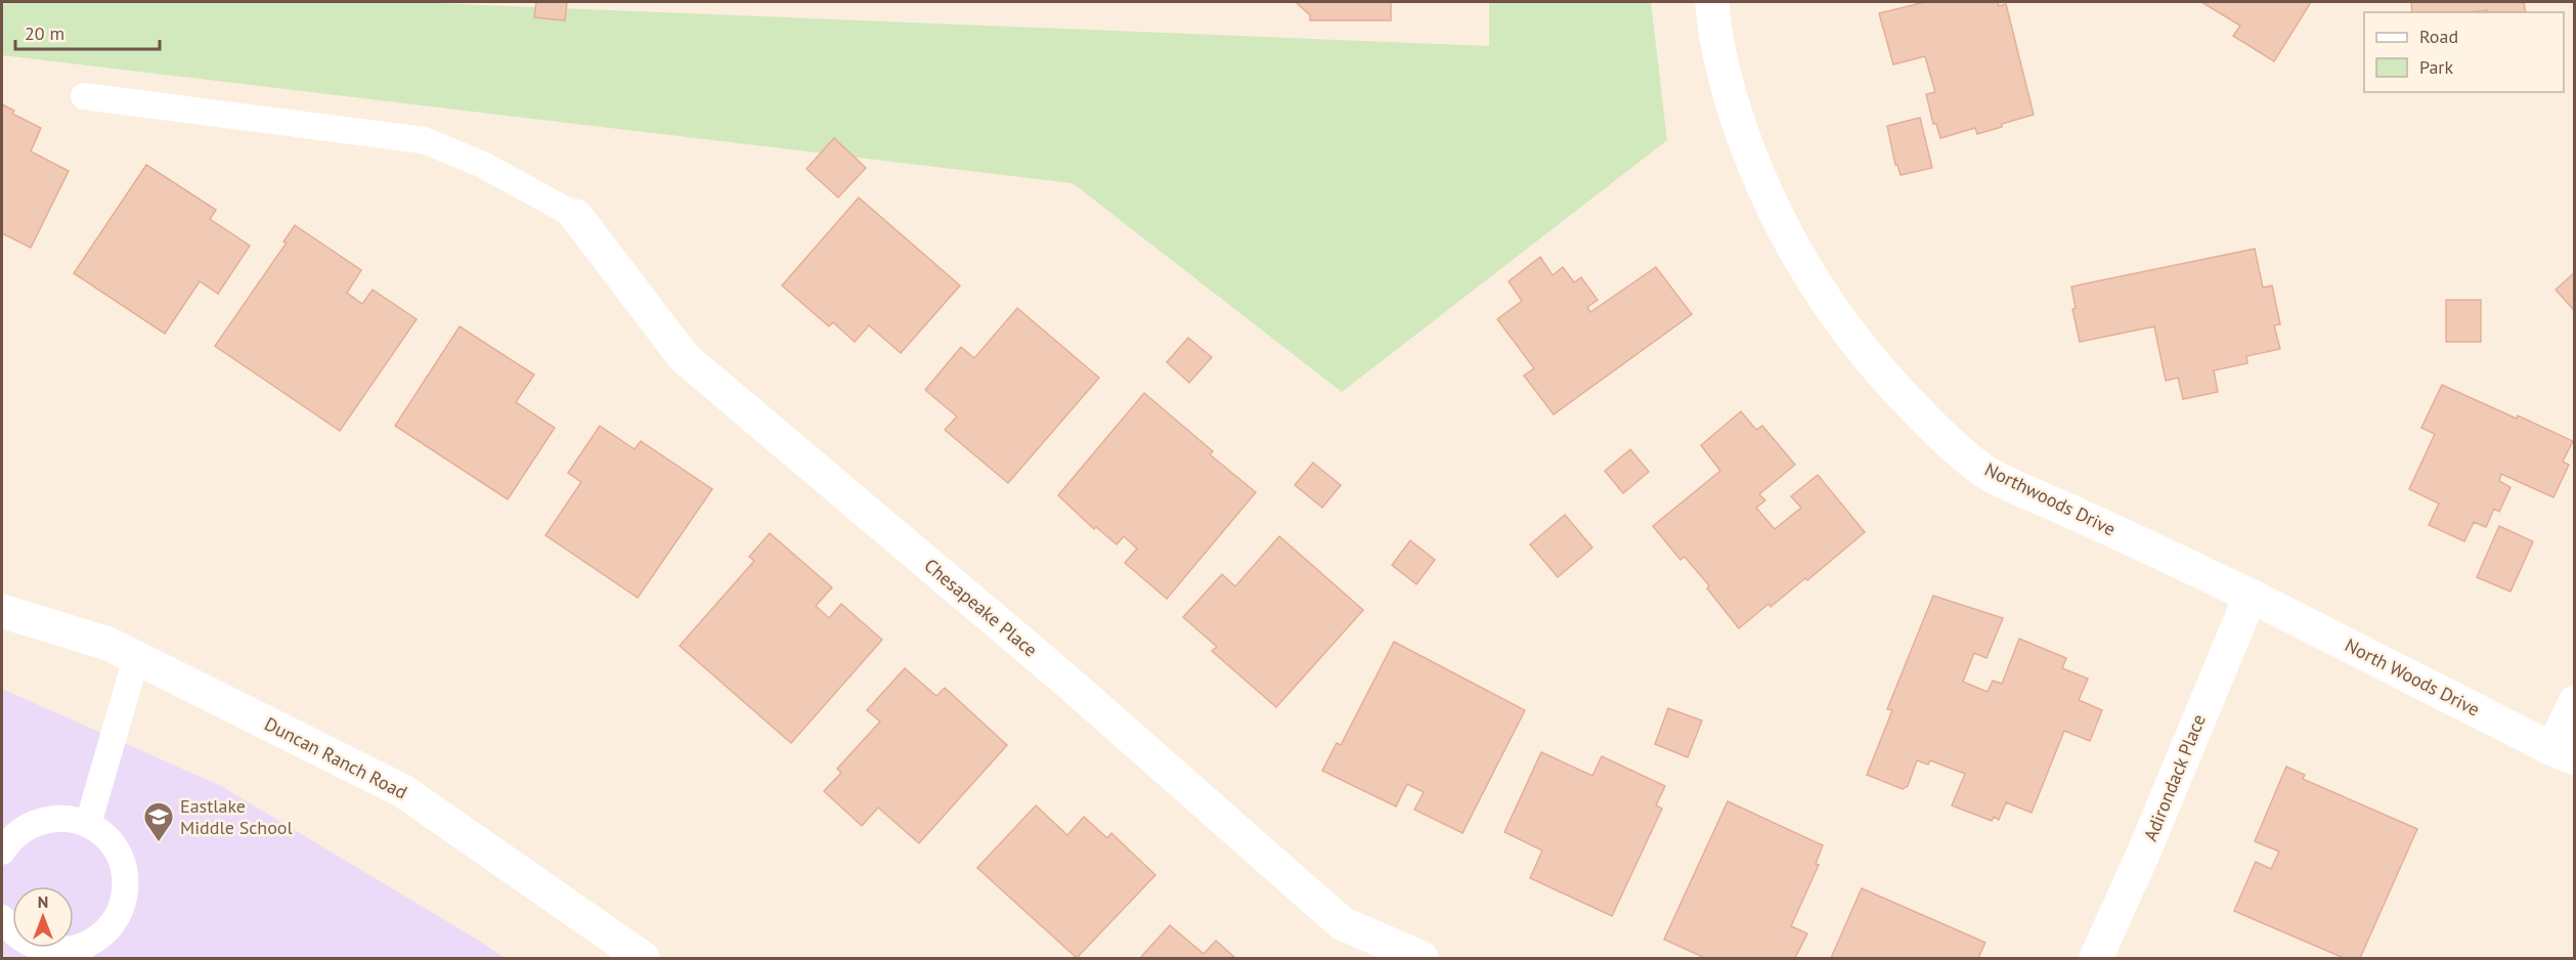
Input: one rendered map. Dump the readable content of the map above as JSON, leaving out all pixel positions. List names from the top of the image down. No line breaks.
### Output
{"streets":{"street":["Northwoods Drive","Chesapeake Place","North Woods Drive","Duncan Ranch Road","Adirondack Place"]},"crossings":[["Northwoods Drive","North Woods Drive"],["Northwoods Drive","Adirondack Place"],["North Woods Drive","Adirondack Place"]],"places":{"school or university":["Eastlake Middle School"]},"legend":["Road","Park"],"scale_bar":"20 m","north":"top"}
